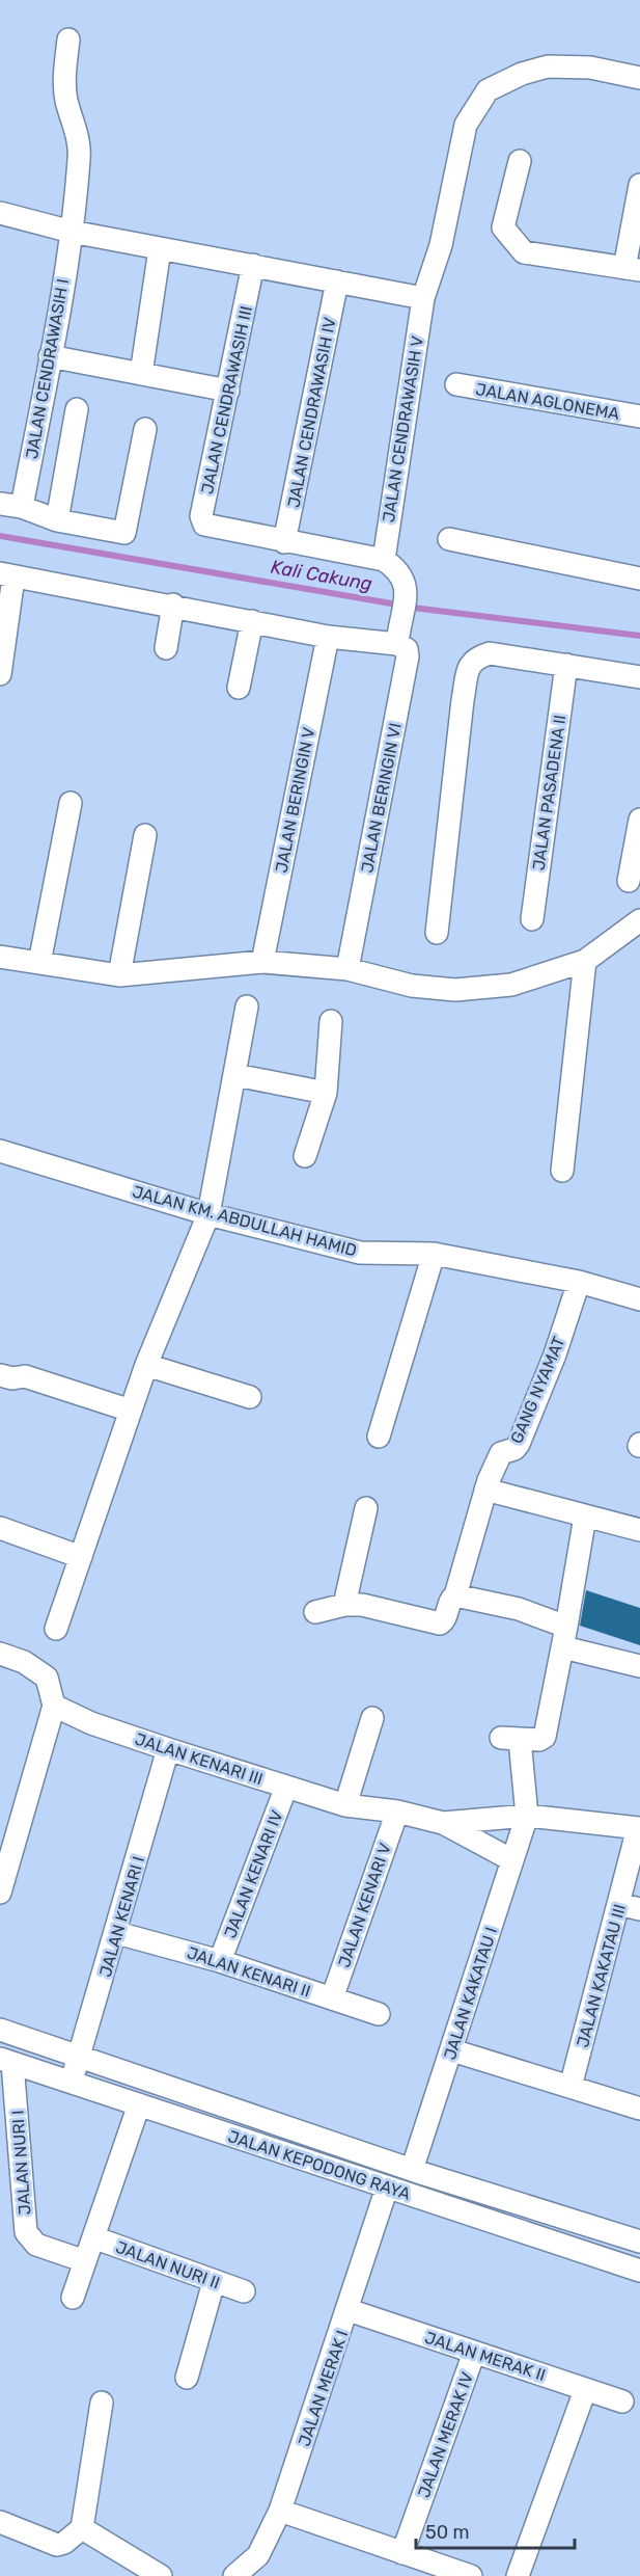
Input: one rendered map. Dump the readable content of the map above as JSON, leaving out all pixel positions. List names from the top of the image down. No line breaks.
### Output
{"streets":{"street":["JALAN CENDRAWASIH I","JALAN CENDRAWASIH III","JALAN AGLONEMA","JALAN CENDRAWASIH IV","JALAN CENDRAWASIH V","JALAN PASADENA II","JALAN BERINGIN VI","JALAN BERINGIN V","JALAN KM. ABDULLAH HAMID","GANG NYAMAT","JALAN KENARI III","JALAN KENARI IV","JALAN KENARI V","JALAN KENARI I","JALAN KENARI II","JALAN KAKATAU III","JALAN KAKATAU I","JALAN NURI I","JALAN KEPODONG RAYA","JALAN NURI II","JALAN MERAK II","JALAN MERAK I","JALAN MERAK IV"]},"crossings":[["JALAN CENDRAWASIH III","JALAN CENDRAWASIH IV"],["JALAN KM. ABDULLAH HAMID","GANG NYAMAT"],["JALAN KENARI III","JALAN KENARI IV"],["JALAN KENARI III","JALAN KENARI V"],["JALAN KENARI III","JALAN KENARI I"],["JALAN KENARI III","JALAN KAKATAU III"],["JALAN KENARI III","JALAN KAKATAU I"],["JALAN KENARI IV","JALAN KENARI II"],["JALAN KENARI V","JALAN KENARI II"],["JALAN KENARI I","JALAN KENARI II"],["JALAN KENARI I","JALAN KEPODONG RAYA"],["JALAN KAKATAU I","JALAN KEPODONG RAYA"],["JALAN NURI I","JALAN KEPODONG RAYA"],["JALAN KEPODONG RAYA","JALAN MERAK I"],["JALAN MERAK II","JALAN MERAK I"],["JALAN MERAK II","JALAN MERAK IV"]],"water":["Kali Cakung"],"scale_bar":"50 m"}
